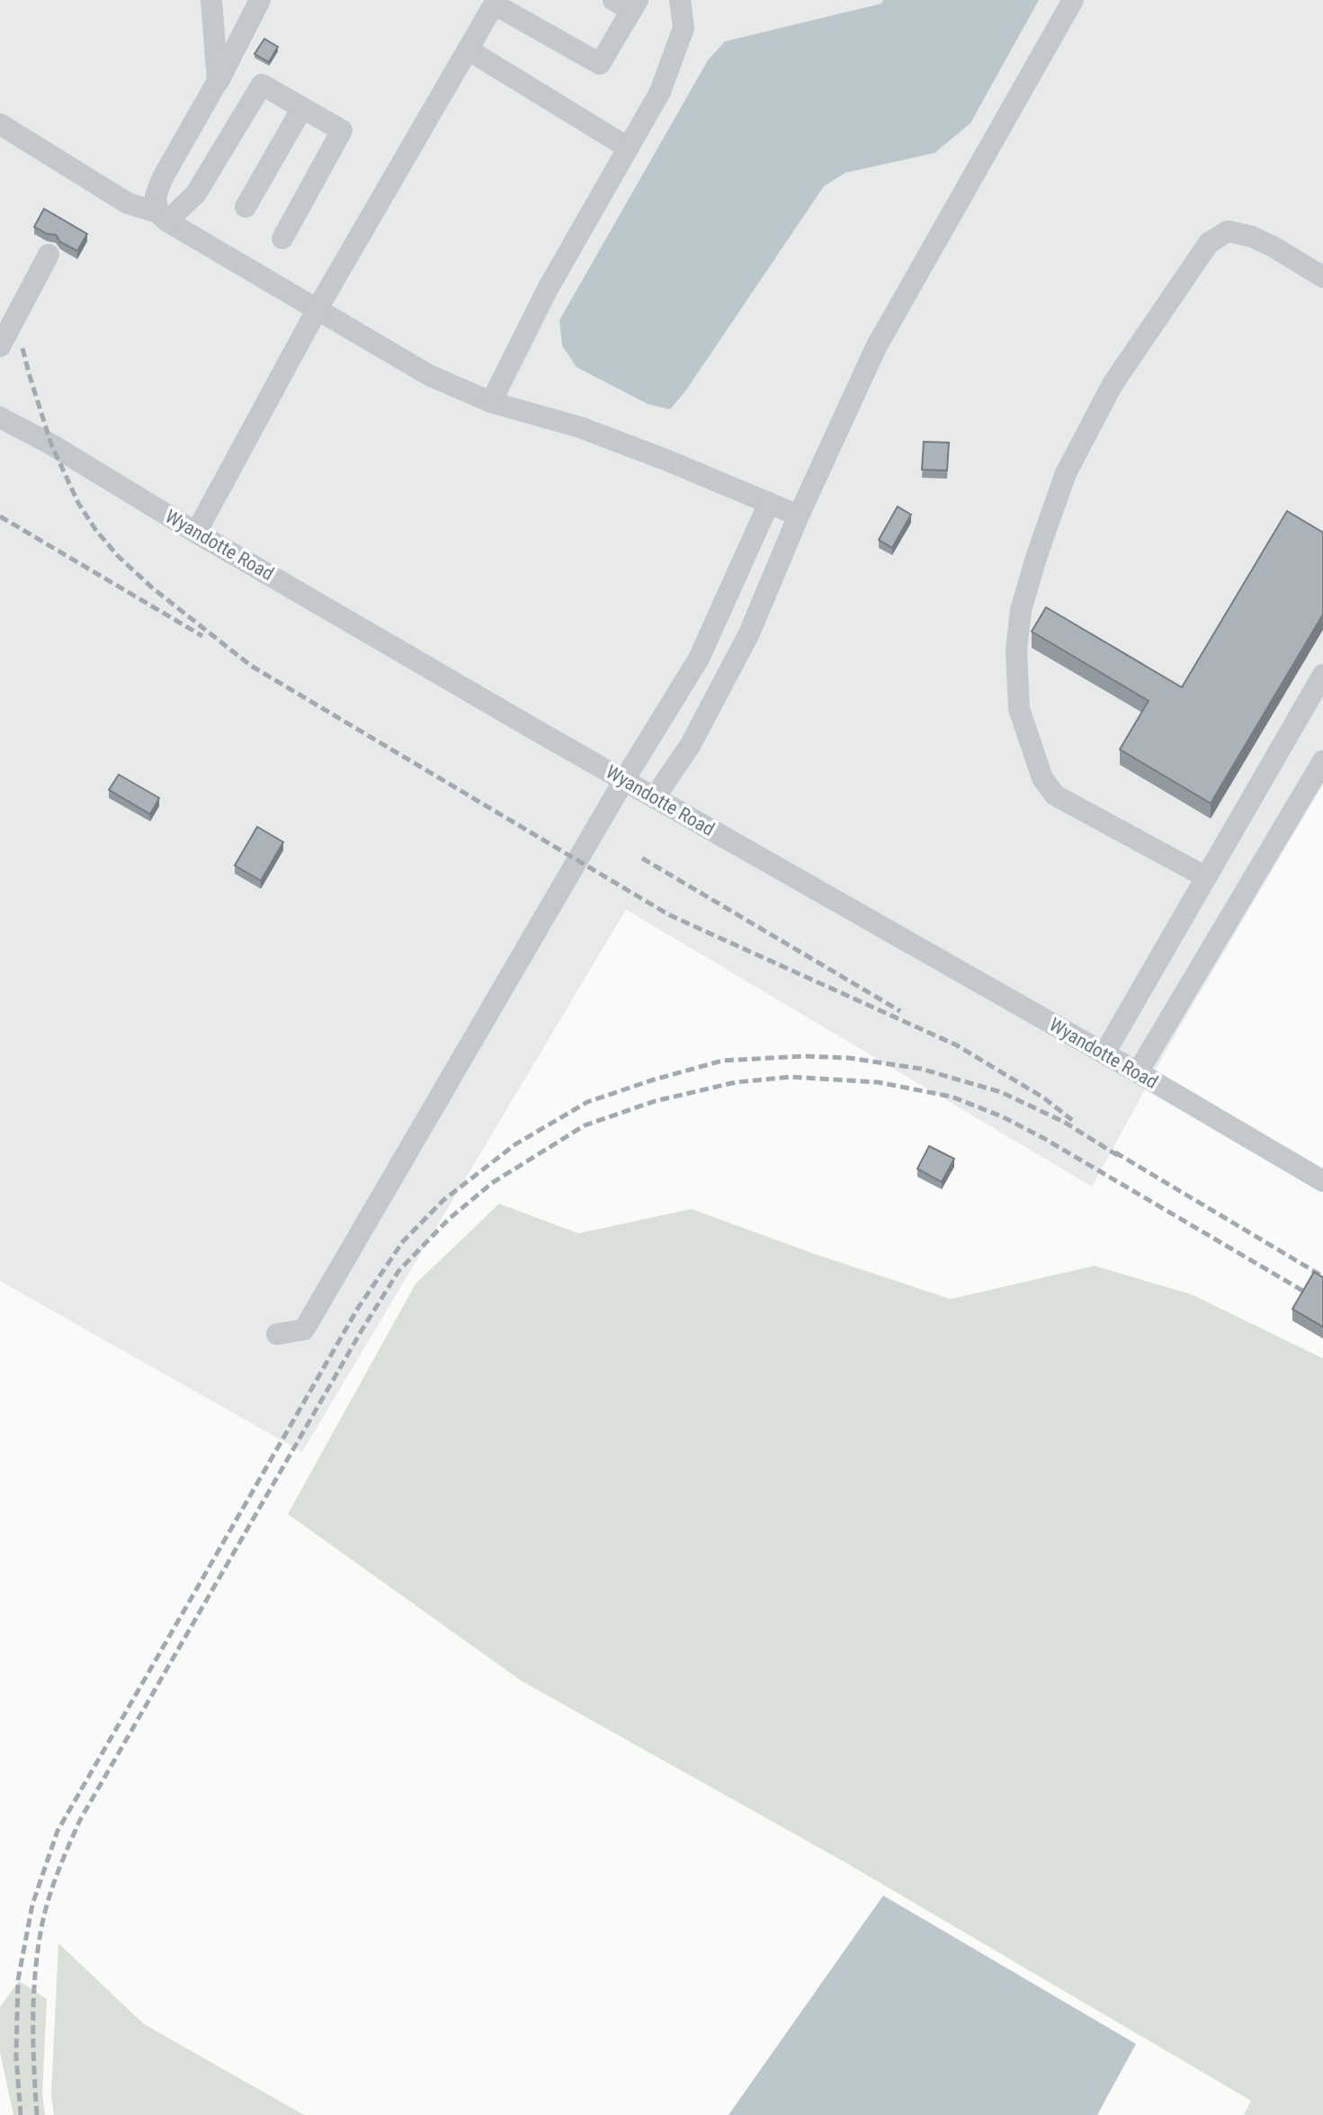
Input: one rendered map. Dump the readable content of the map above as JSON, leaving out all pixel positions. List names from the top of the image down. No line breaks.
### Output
{"streets":{"street":["Wyandotte Road"]}}
